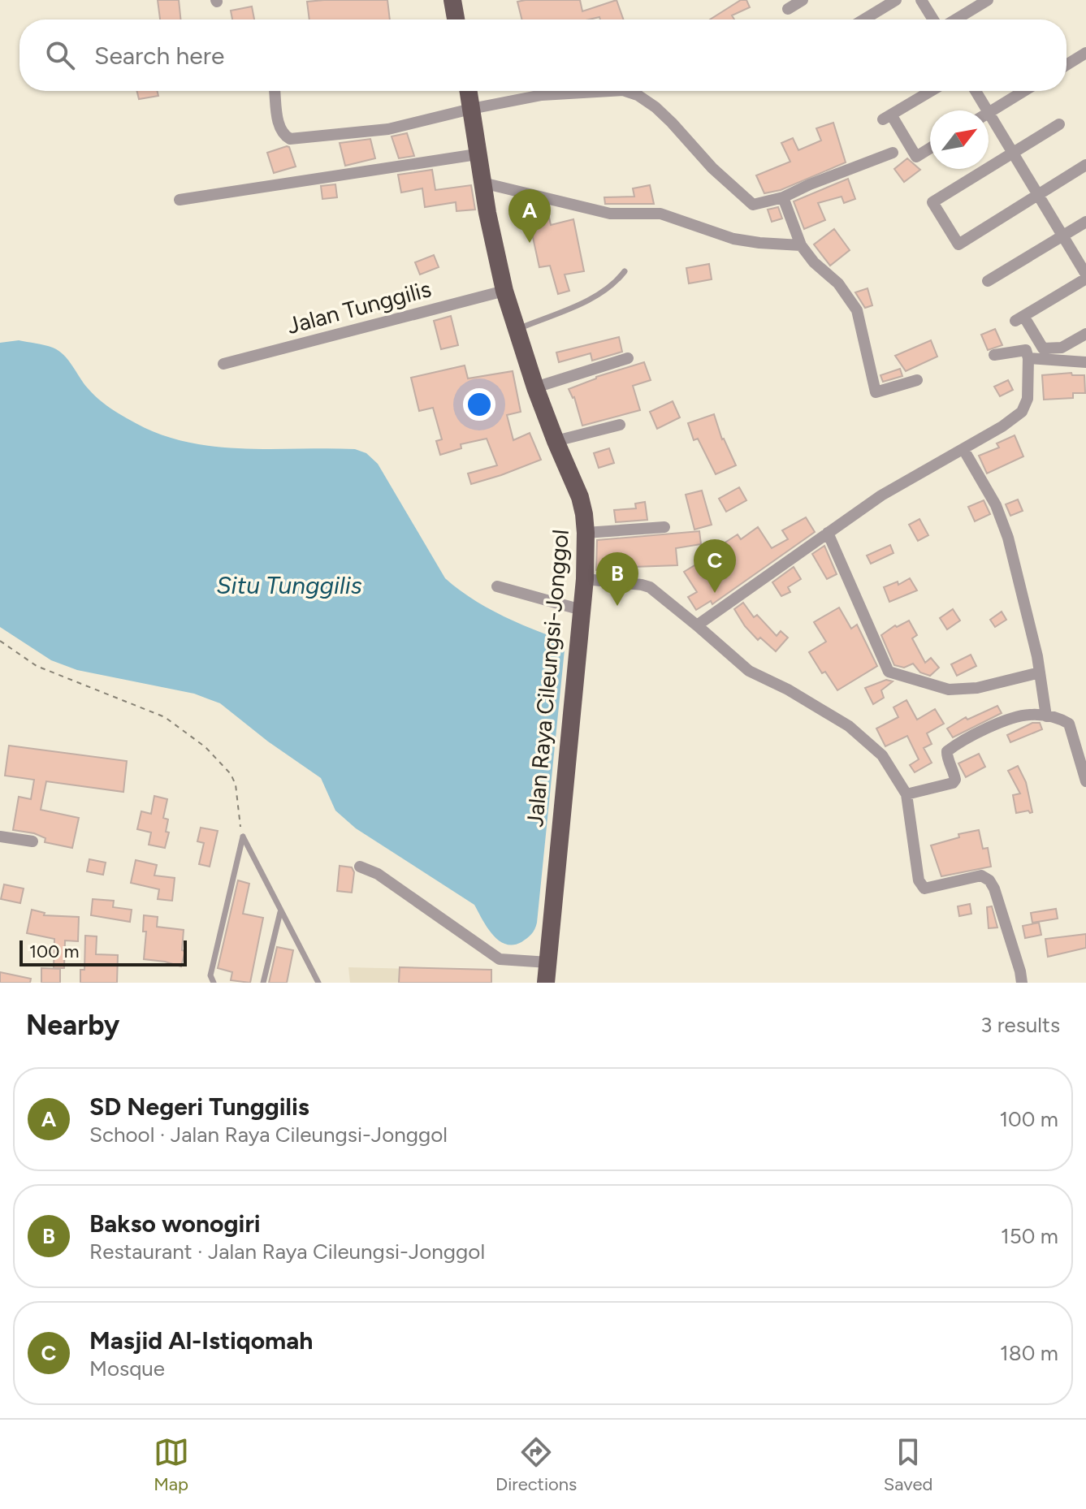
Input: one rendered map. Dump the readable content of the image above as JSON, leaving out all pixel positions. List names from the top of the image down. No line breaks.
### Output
{"streets":{"main road":["Jalan Raya Cileungsi-Jonggol"],"street":["Jalan Tunggilis"]},"crossings":[["Jalan Tunggilis","Jalan Raya Cileungsi-Jonggol"]],"water":["Situ Tunggilis"],"scale_bar":"100 m","north":"top right","page":{"search":"Search here","pins":["A","C","B"],"scale":"100 m","heading":["Nearby","3 results"],"list":[{"mark":"A","name":"SD Negeri Tunggilis","note":"School · Jalan Raya Cileungsi-Jonggol","value":"100 m"},{"mark":"B","name":"Bakso wonogiri","note":"Restaurant · Jalan Raya Cileungsi-Jonggol","value":"150 m"},{"mark":"C","name":"Masjid Al-Istiqomah","note":"Mosque","value":"180 m"}],"nav":["Map","Directions","Saved"]}}
